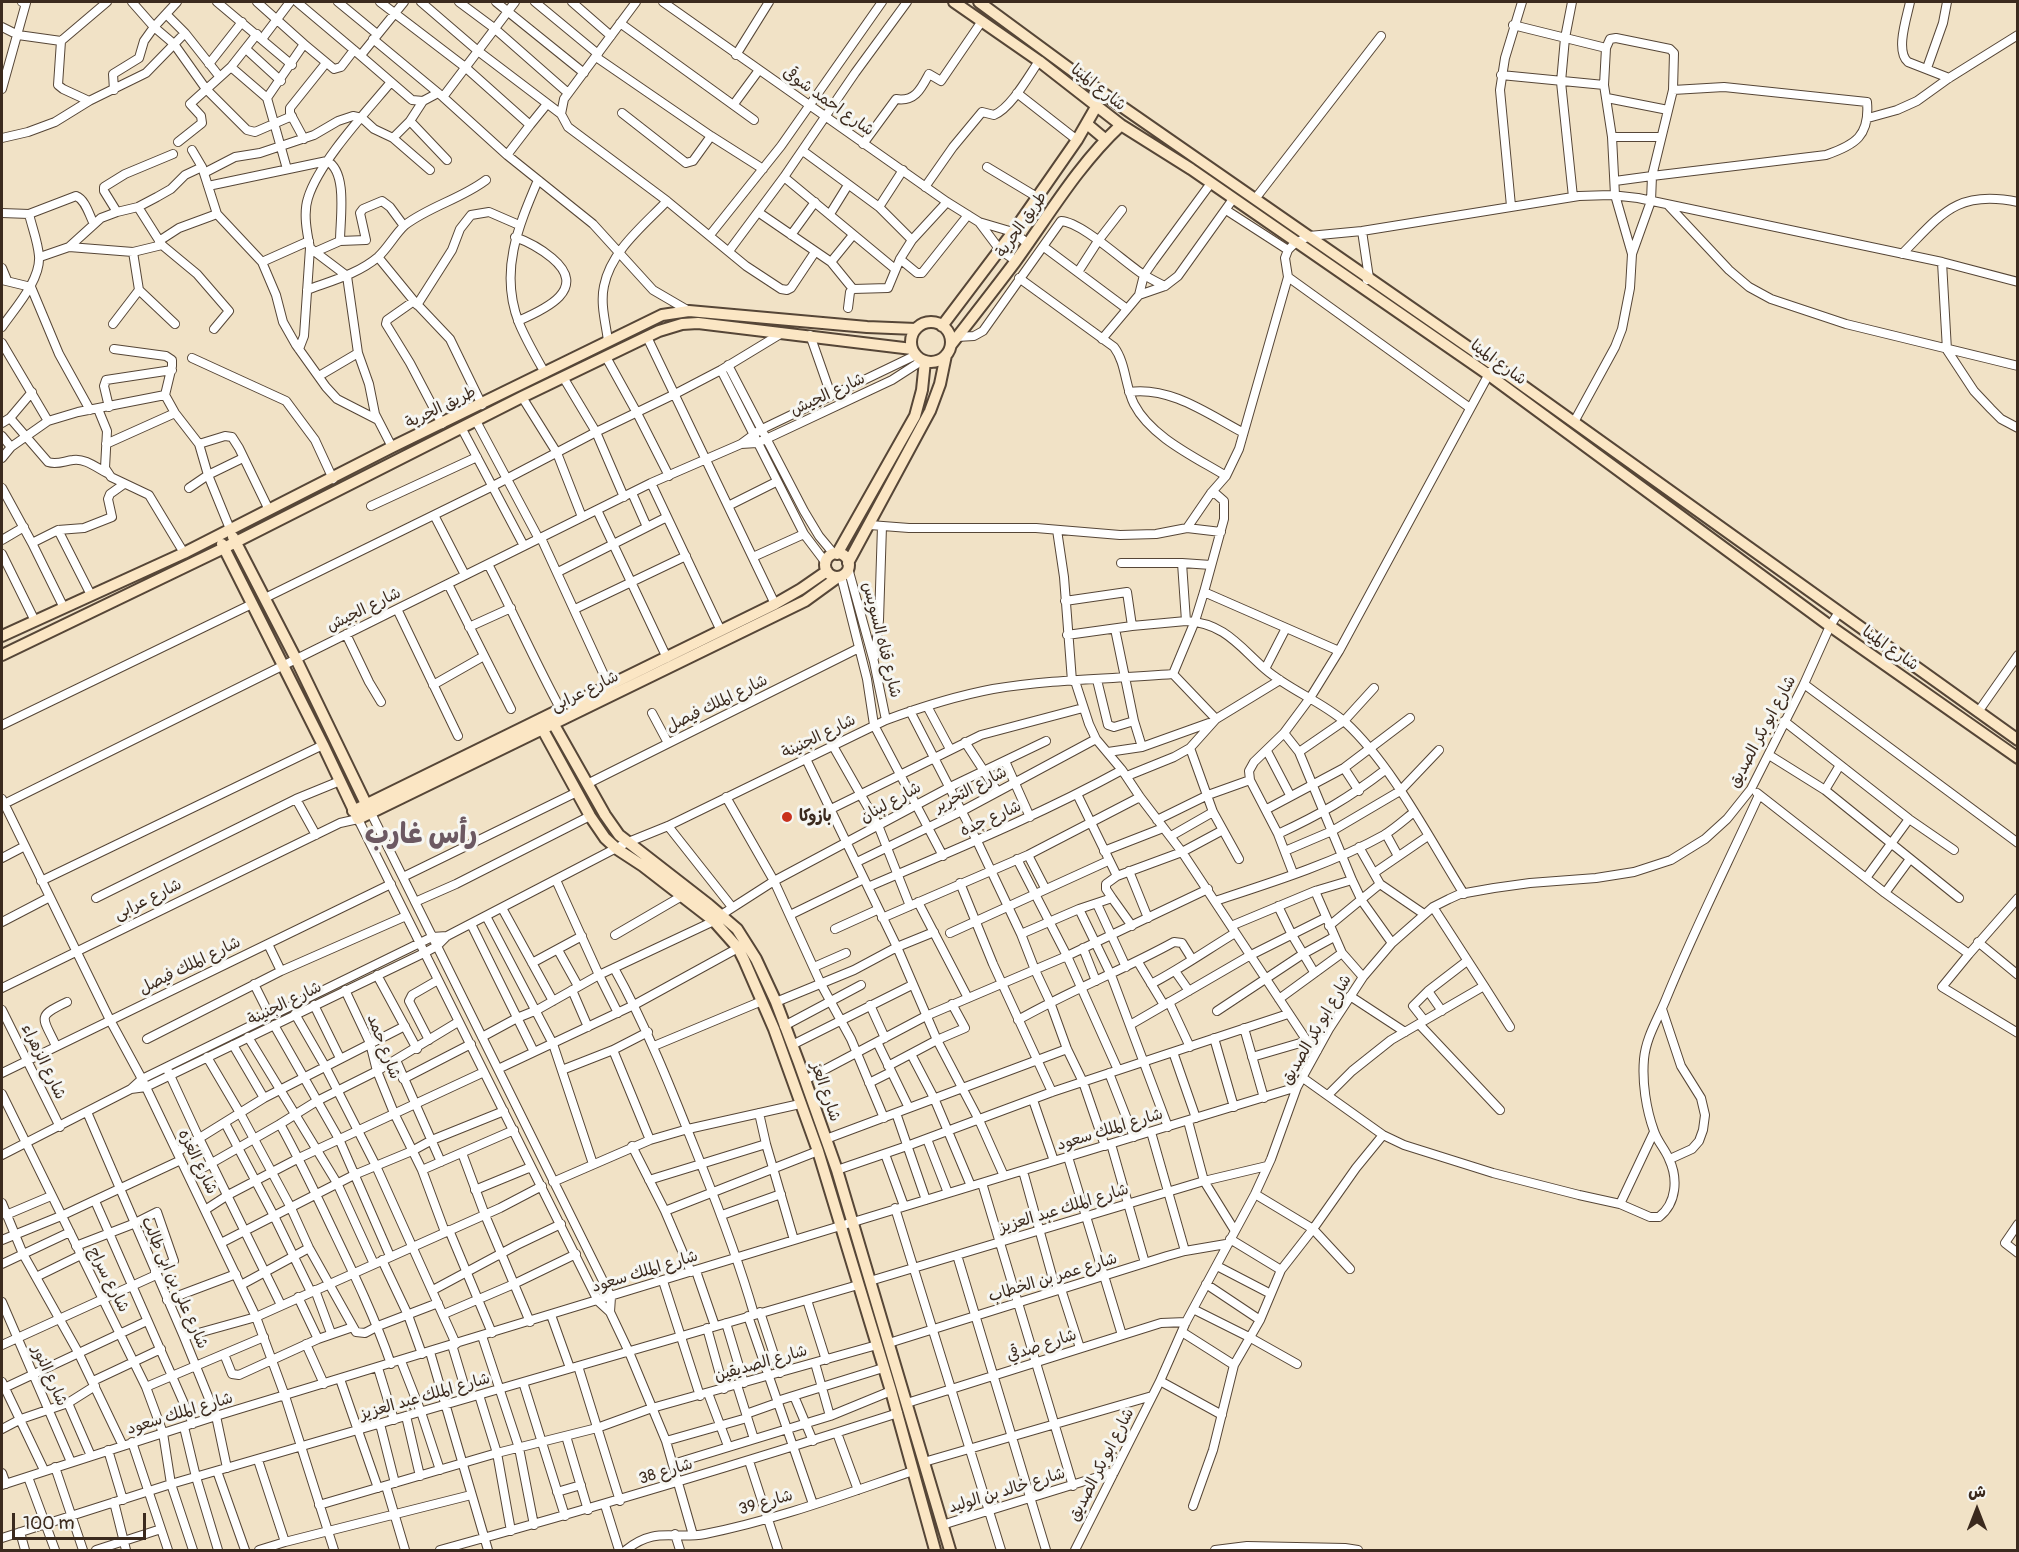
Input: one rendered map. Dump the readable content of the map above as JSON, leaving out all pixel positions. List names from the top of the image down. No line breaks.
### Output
{"streets":{"main road":["شارع المينا","طريق الحرية","شارع عرابى","شارع العز"],"street":["شارع احمد شوقى","شارع الجيش","شارع قناه السويس","شارع الملك فيصل","شارع ابو بكر الصديق","شارع الجنينة","شارع التحرير","شارع لبنان","شارع جده","شارع حمد","شارع الزهراء","شارع الملك سعود","شارع العزه","شارع الملك عبد العزيز","شارع عمر بن الخطاب","شارع سراج","شارع على بن ابى طالب","شارع صدقي","شارع الصديقين","شارع النور","شارع 38","شارع خالد بن الوليد","شارع 39"]},"crossings":[["شارع المينا","طريق الحرية"],["شارع المينا","شارع ابو بكر الصديق"],["شارع احمد شوقى","طريق الحرية"],["طريق الحرية","شارع الجيش"],["طريق الحرية","شارع عرابى"],["شارع الجيش","شارع عرابى"],["شارع الجيش","شارع العزه"],["شارع قناه السويس","شارع عرابى"],["شارع قناه السويس","شارع الملك فيصل"],["شارع قناه السويس","شارع الجنينة"],["شارع عرابى","شارع العز"],["شارع عرابى","شارع العزه"],["شارع الملك فيصل","شارع الزهراء"],["شارع الملك فيصل","شارع العز"],["شارع الملك فيصل","شارع العزه"],["شارع ابو بكر الصديق","شارع الملك سعود"],["شارع ابو بكر الصديق","شارع الملك عبد العزيز"],["شارع ابو بكر الصديق","شارع عمر بن الخطاب"],["شارع ابو بكر الصديق","شارع صدقي"],["شارع ابو بكر الصديق","شارع خالد بن الوليد"],["شارع الجنينة","شارع حمد"],["شارع الجنينة","شارع الزهراء"],["شارع الجنينة","شارع العز"],["شارع الجنينة","شارع العزه"],["شارع الجنينة","شارع سراج"],["شارع الجنينة","شارع على بن ابى طالب"],["شارع لبنان","شارع العز"],["شارع حمد","شارع الملك سعود"],["شارع العز","شارع الملك سعود"],["شارع العز","شارع الملك عبد العزيز"],["شارع العز","شارع عمر بن الخطاب"],["شارع العز","شارع صدقي"],["شارع العز","شارع الصديقين"],["شارع العز","شارع 38"],["شارع العز","شارع خالد بن الوليد"],["شارع العز","شارع 39"],["شارع الملك سعود","شارع العزه"],["شارع الملك سعود","شارع سراج"],["شارع الملك سعود","شارع على بن ابى طالب"],["شارع الملك سعود","شارع النور"],["شارع العزه","شارع الملك عبد العزيز"],["شارع العزه","شارع الصديقين"],["شارع الملك عبد العزيز","شارع سراج"],["شارع الملك عبد العزيز","شارع على بن ابى طالب"]],"districts":["رأس غارب"],"places":["بازوكا"],"scale_bar":"100 m","north":"top"}
